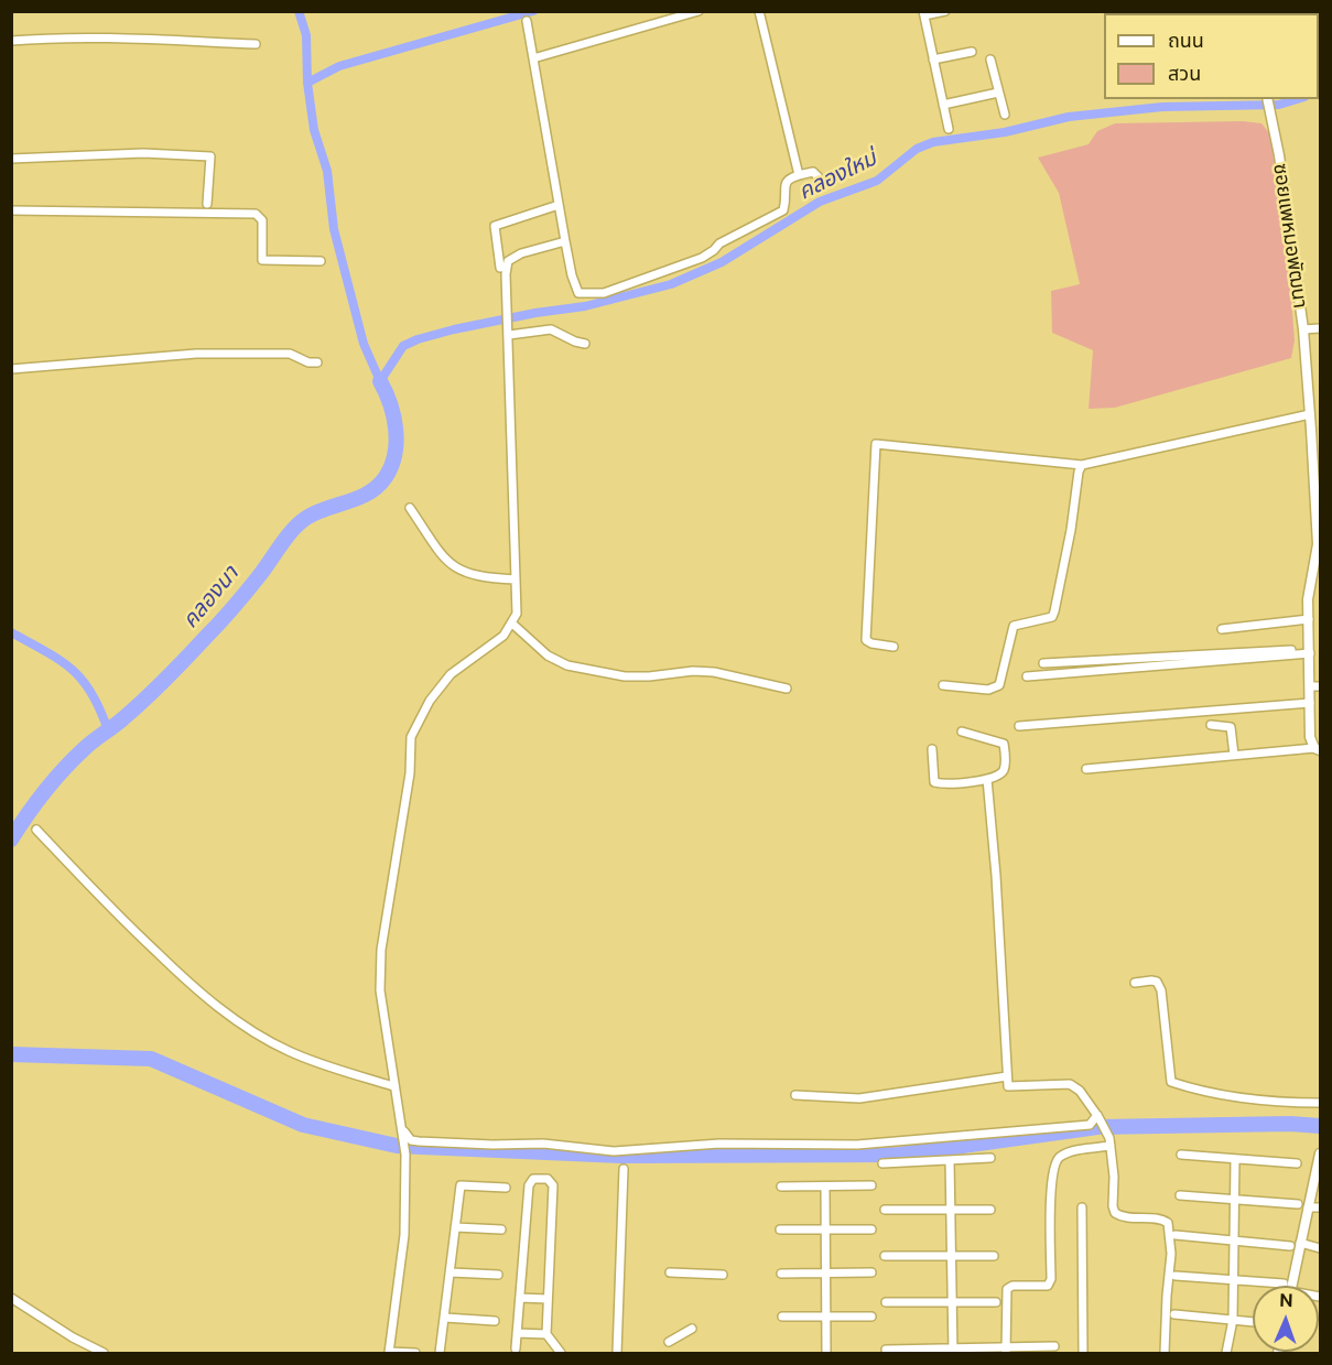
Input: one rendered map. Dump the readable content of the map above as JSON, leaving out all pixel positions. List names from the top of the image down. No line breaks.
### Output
{"streets":{"street":["ซอยแพหมอพัฒนา"]},"water":["คลองใหม่","คลองนา"],"legend":["ถนน","สวน"],"north":"top"}
